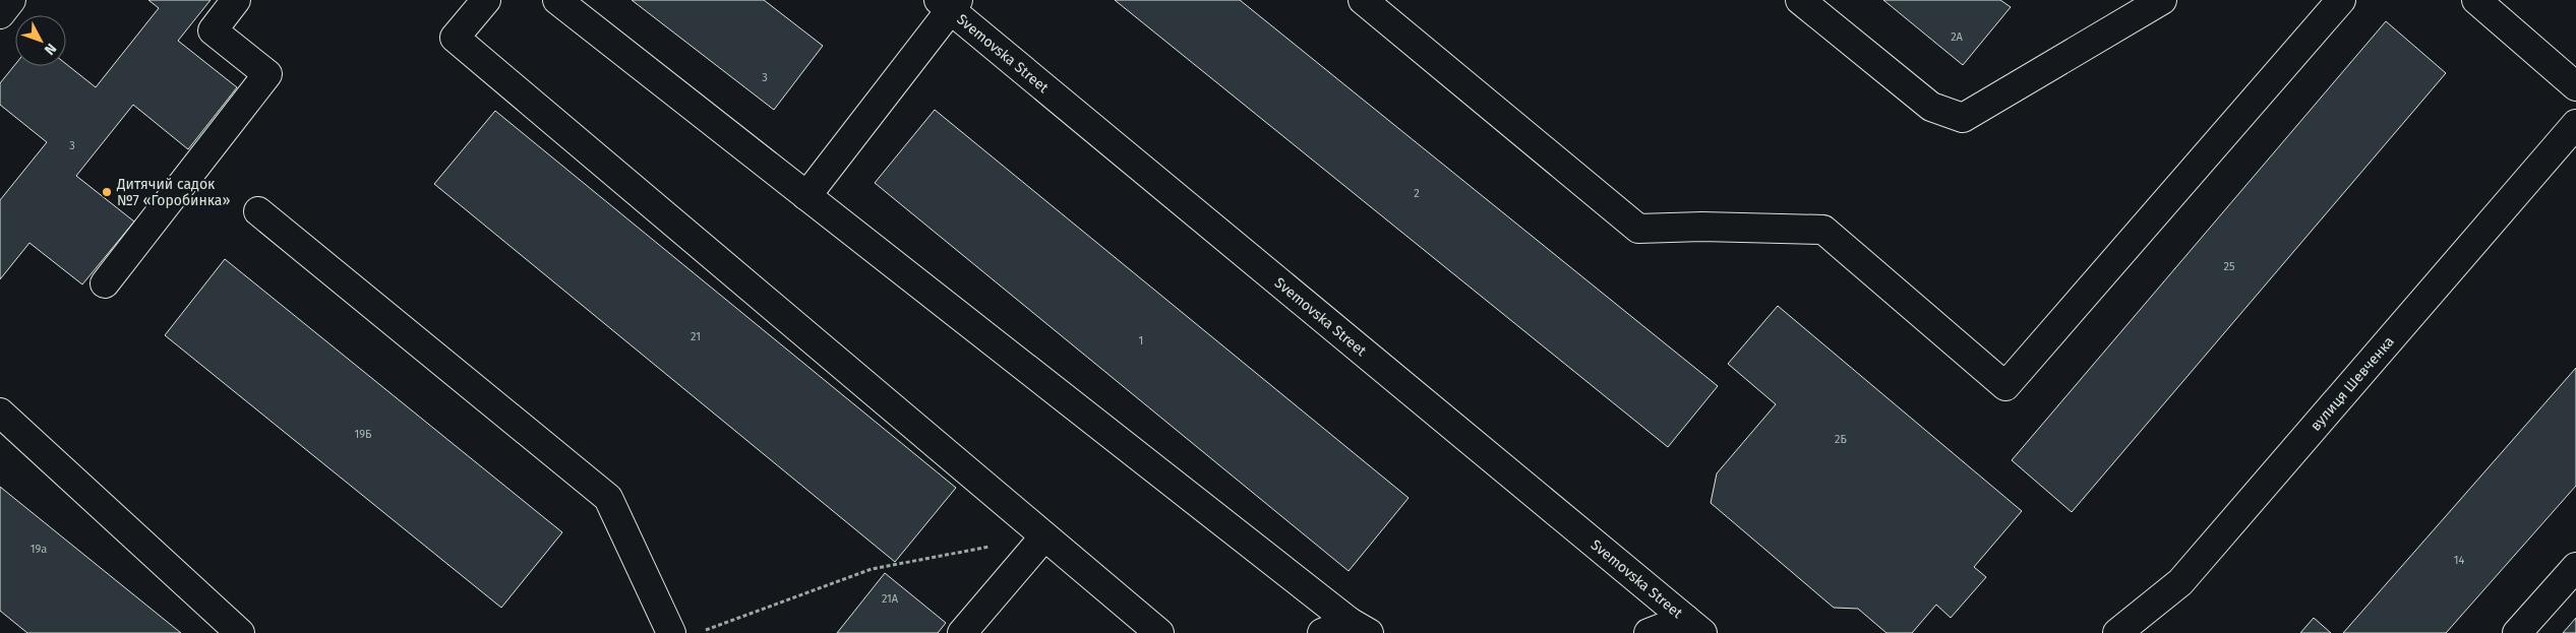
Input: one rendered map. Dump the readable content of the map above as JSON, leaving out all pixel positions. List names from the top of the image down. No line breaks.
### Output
{"streets":{"street":["Svemovska Street","вулиця Шевченка"]},"places":["Дитячий садок №7 «Горобинка»"],"house_numbers":["2А","3","3","2","25","21","1","19Б","2Б","19а","14","21А"],"north":"bottom right"}
